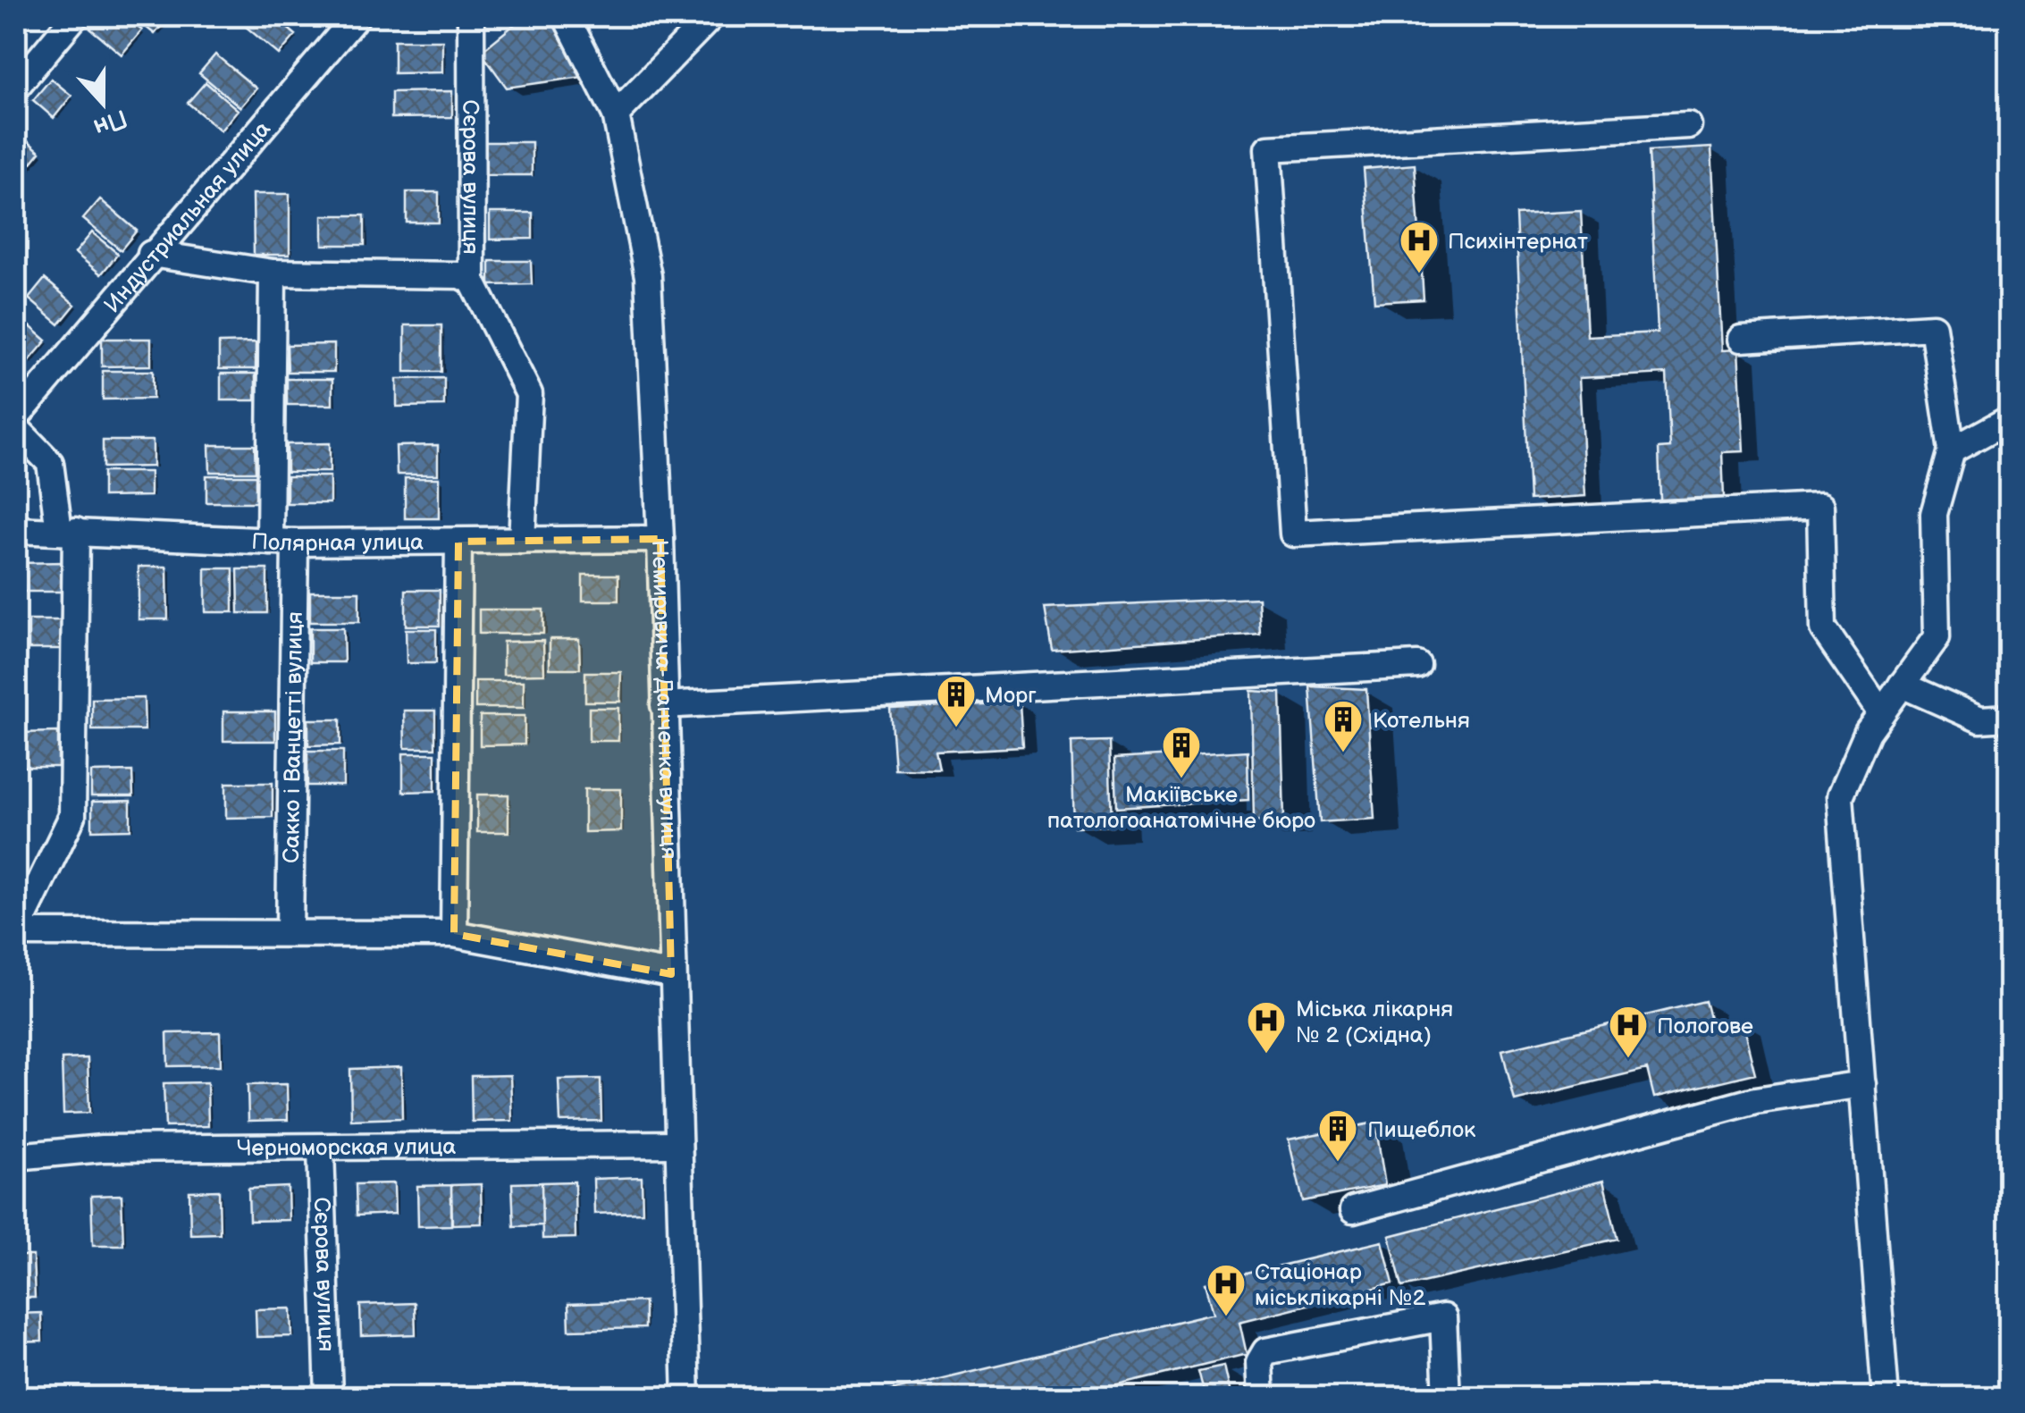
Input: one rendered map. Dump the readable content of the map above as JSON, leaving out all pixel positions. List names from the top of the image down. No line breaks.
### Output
{"streets":{"street":["Сєрова вулиця","Индустриальная улица","Полярная улица","Немировича-Данченка вулиця","Сакко і Ванцетті вулиця","Черноморская улица"]},"crossings":[["Сєрова вулиця","Полярная улица"],["Сєрова вулиця","Черноморская улица"],["Полярная улица","Немировича-Данченка вулиця"],["Полярная улица","Сакко і Ванцетті вулиця"],["Немировича-Данченка вулиця","Черноморская улица"]],"places":{"hospital":["Психінтернат","Міська лікарня № 2 (Східна)","Пологове","Стаціонар міськлікарні №2"],"building":["Морг","Котельня","Макіївське патологоанатомічне бюро","Пищеблок"]},"north":"bottom"}
